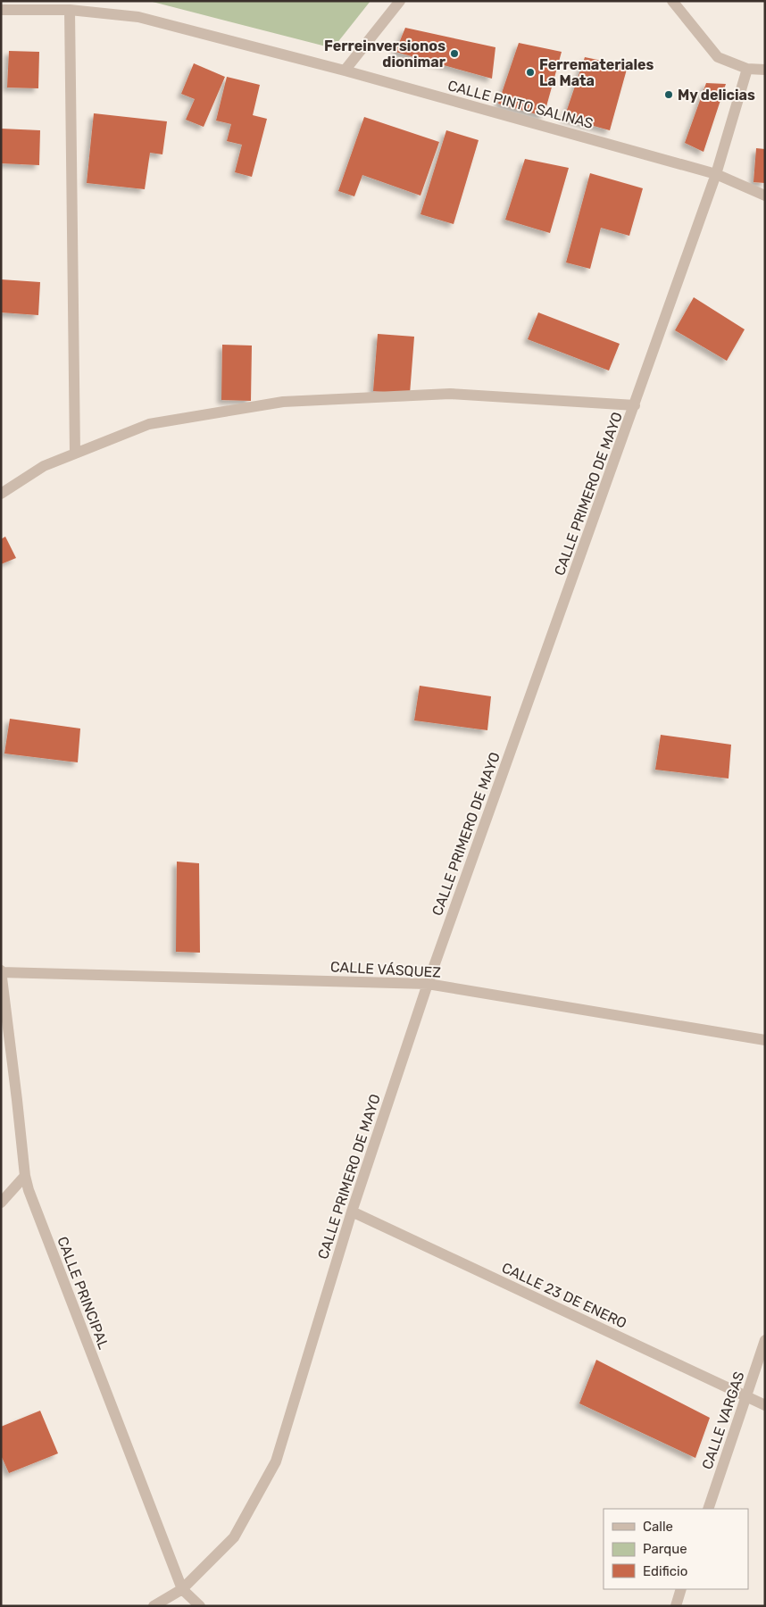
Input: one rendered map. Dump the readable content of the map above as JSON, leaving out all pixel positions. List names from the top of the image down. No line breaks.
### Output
{"streets":{"street":["CALLE PINTO SALINAS","CALLE PRIMERO DE MAYO","CALLE VÁSQUEZ","CALLE PRINCIPAL","CALLE 23 DE ENERO","CALLE VARGAS"]},"crossings":[["CALLE PINTO SALINAS","CALLE PRIMERO DE MAYO"],["CALLE PRIMERO DE MAYO","CALLE VÁSQUEZ"],["CALLE PRIMERO DE MAYO","CALLE PRINCIPAL"],["CALLE PRIMERO DE MAYO","CALLE 23 DE ENERO"],["CALLE VÁSQUEZ","CALLE PRINCIPAL"],["CALLE 23 DE ENERO","CALLE VARGAS"]],"places":["Ferreinversionos dionimar","Ferremateriales La Mata","My delicias"],"legend":["Calle","Parque","Edificio"]}
